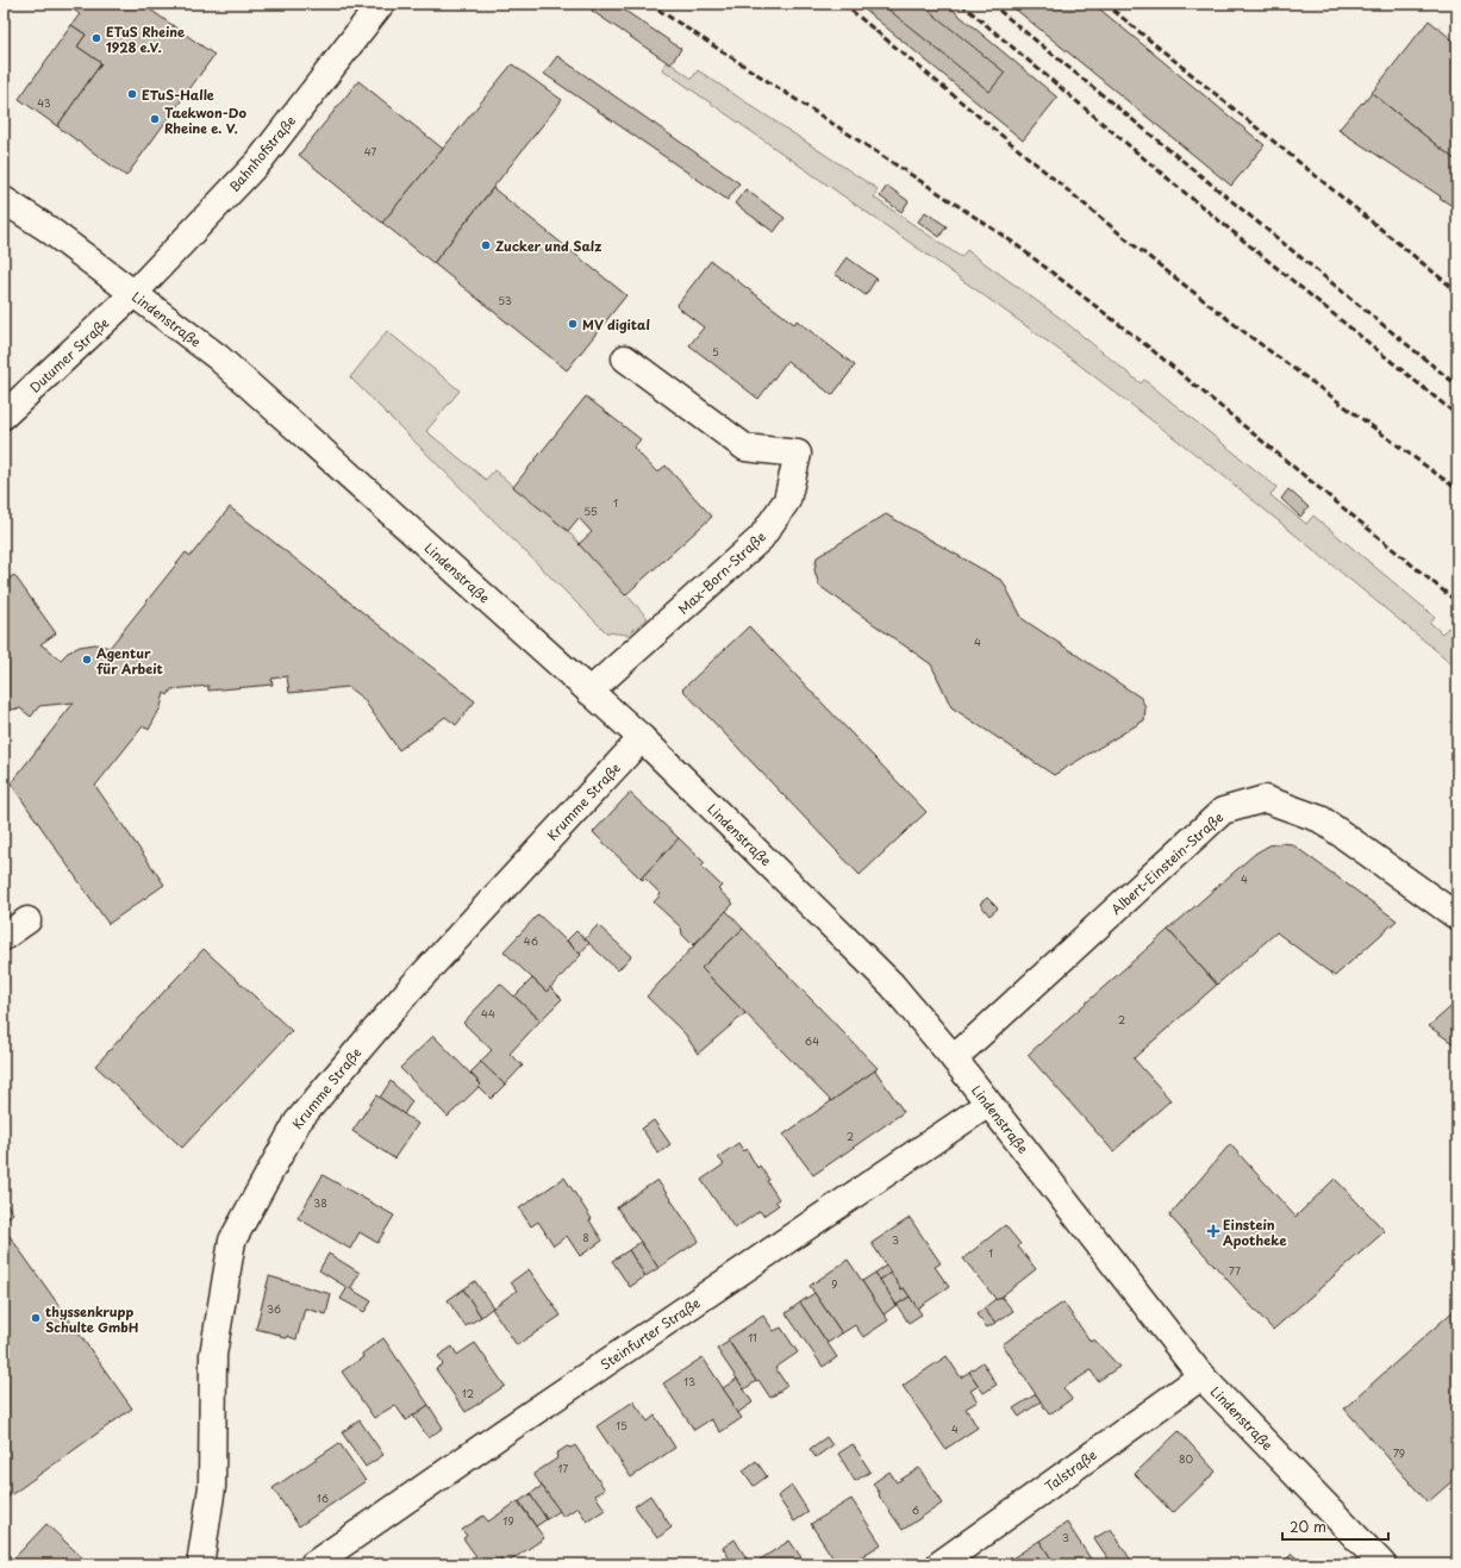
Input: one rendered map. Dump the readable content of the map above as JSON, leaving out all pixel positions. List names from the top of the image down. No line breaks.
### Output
{"streets":{"street":["Bahnhofstraße","Lindenstraße","Dutumer Straße","Max-Born-Straße","Krumme Straße","Albert-Einstein-Straße","Steinfurter Straße","Talstraße"]},"crossings":[["Bahnhofstraße","Lindenstraße"],["Bahnhofstraße","Dutumer Straße"],["Lindenstraße","Dutumer Straße"],["Lindenstraße","Max-Born-Straße"],["Lindenstraße","Krumme Straße"],["Lindenstraße","Albert-Einstein-Straße"],["Lindenstraße","Steinfurter Straße"],["Lindenstraße","Talstraße"]],"places":{"other":["ETuS Rheine 1928 e.V.","ETuS-Halle","Taekwon-Do Rheine e. V.","Zucker und Salz","MV digital","Agentur für Arbeit","thyssenkrupp Schulte GmbH"],"health":["Einstein Apotheke"]},"house_numbers":["43","47","53","5","1","55","4","4","46","44","2","64","2","38","8","3","1","77","9","36","11","13","12","15","4","79","80","17","16","6","19","3"],"scale_bar":"20 m"}
